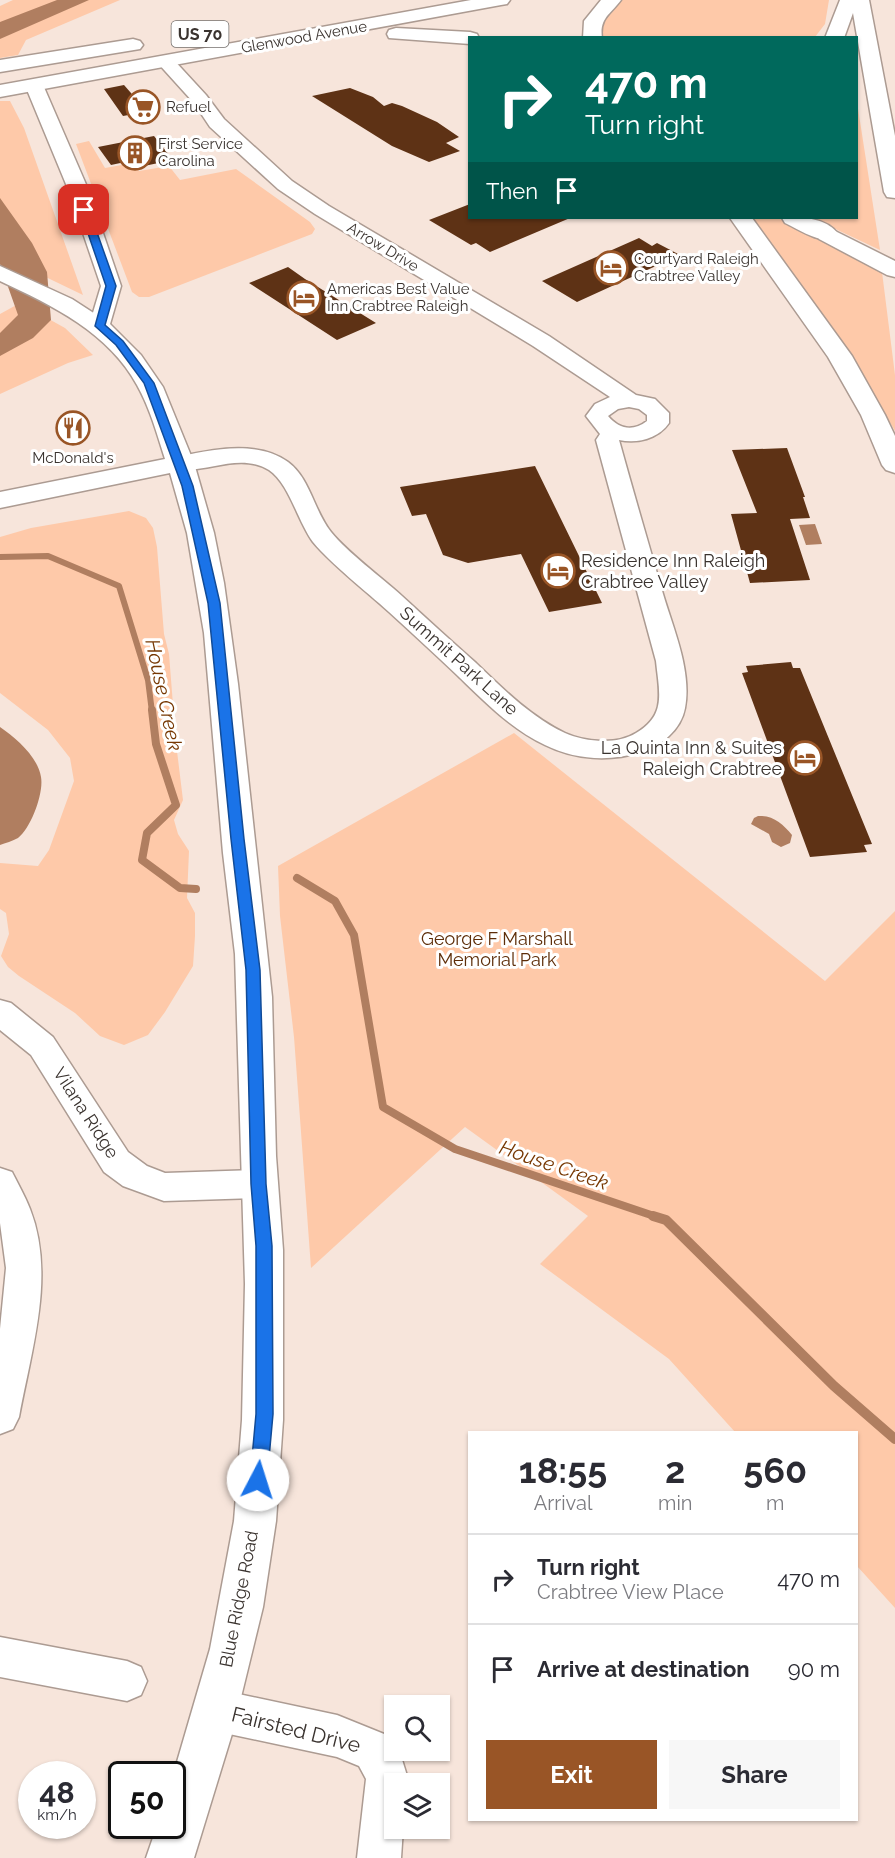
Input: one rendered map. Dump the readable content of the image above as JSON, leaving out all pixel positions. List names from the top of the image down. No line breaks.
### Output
{"streets":{"main road":["US 70","Glenwood Avenue","Blue Ridge Road"],"street":["Arrow Drive","Summit Park Lane","Vilana Ridge","Fairsted Drive"]},"crossings":[["Glenwood Avenue","Arrow Drive"],["Arrow Drive","Summit Park Lane"],["Summit Park Lane","Blue Ridge Road"],["Vilana Ridge","Blue Ridge Road"],["Blue Ridge Road","Fairsted Drive"]],"water":["House Creek"],"parks":["George F Marshall Memorial Park"],"places":{"supermarket":["Refuel"],"building":["First Service Carolina"],"hotel":["Courtyard Raleigh Crabtree Valley","Americas Best Value Inn Crabtree Raleigh","Residence Inn Raleigh Crabtree Valley","La Quinta Inn & Suites Raleigh Crabtree"],"restaurant":["McDonald's"]},"page":{"turn":["470 m","Turn right"],"then":"Then","eta":["18:55","Arrival","2","min","560","m"],"list":[{"name":"Turn right","note":"Crabtree View Place","value":"470 m"},{"name":"Arrive at destination","value":"90 m"}],"buttons":["Exit","Share"],"speed":"48 km/h","limit":"50"}}
